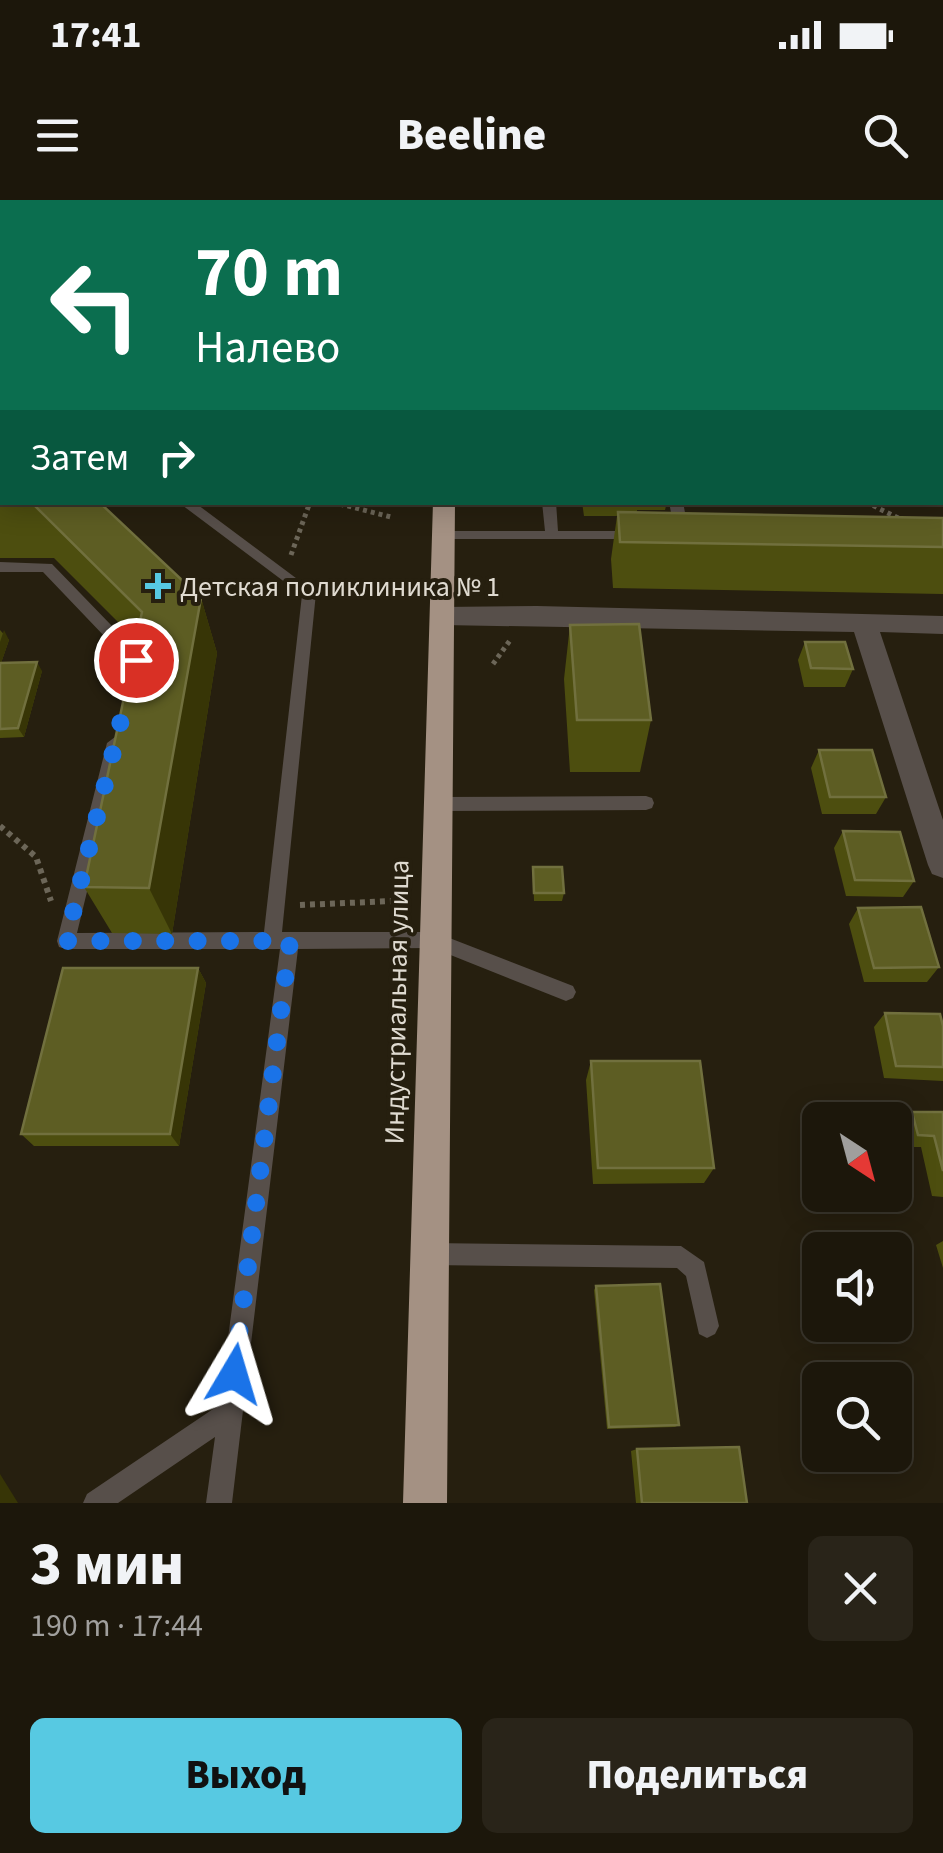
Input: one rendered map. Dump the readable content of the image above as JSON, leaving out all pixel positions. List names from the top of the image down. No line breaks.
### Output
{"streets":{"highway":["Индустриальная улица"]},"places":{"health":["Детская поликлиника № 1"]},"north":"bottom right","page":{"status":"17:41","header":"Beeline","turn":["70 m","Налево"],"then":"Затем","heading":["3 мин","190 m · 17:44"],"buttons":["Выход","Поделиться"]}}
